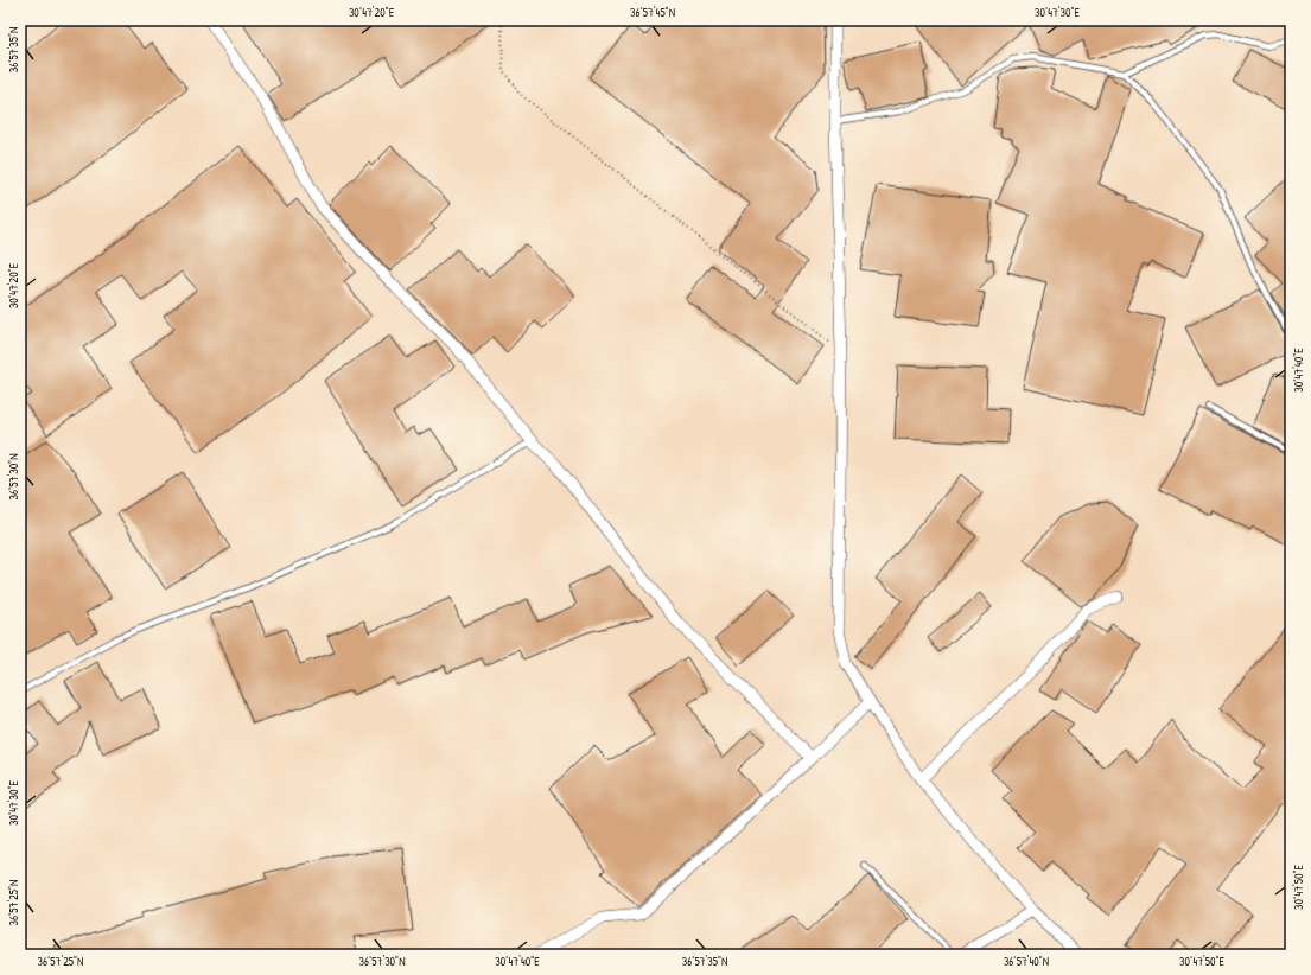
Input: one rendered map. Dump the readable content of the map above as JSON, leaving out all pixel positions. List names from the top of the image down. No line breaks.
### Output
{"coordinates":["30°47'20\"E","36°57'45\"N","30°47'30\"E","36°57'35\"N","30°47'40\"E","36°57'30\"N","30°47'50\"E","36°57'25\"N","36°57'40\"N"]}
